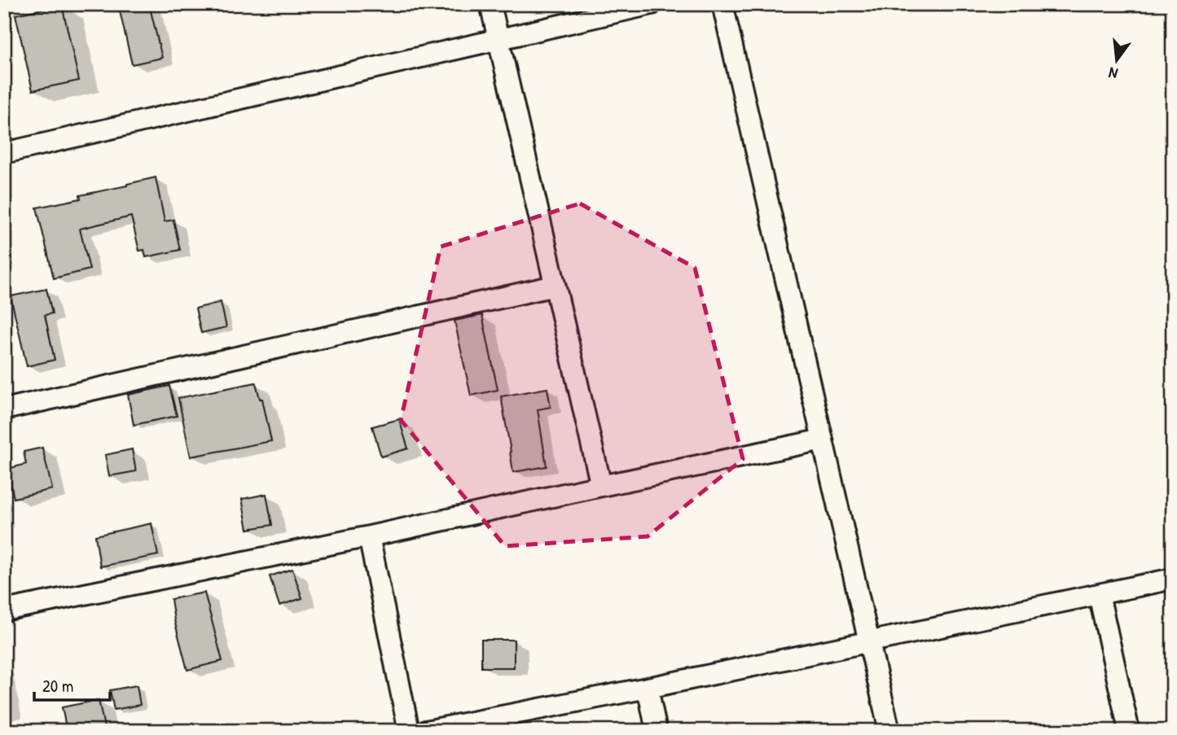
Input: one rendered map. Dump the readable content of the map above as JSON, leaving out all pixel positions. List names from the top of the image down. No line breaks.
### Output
{"scale_bar":"20 m","north":"bottom"}
